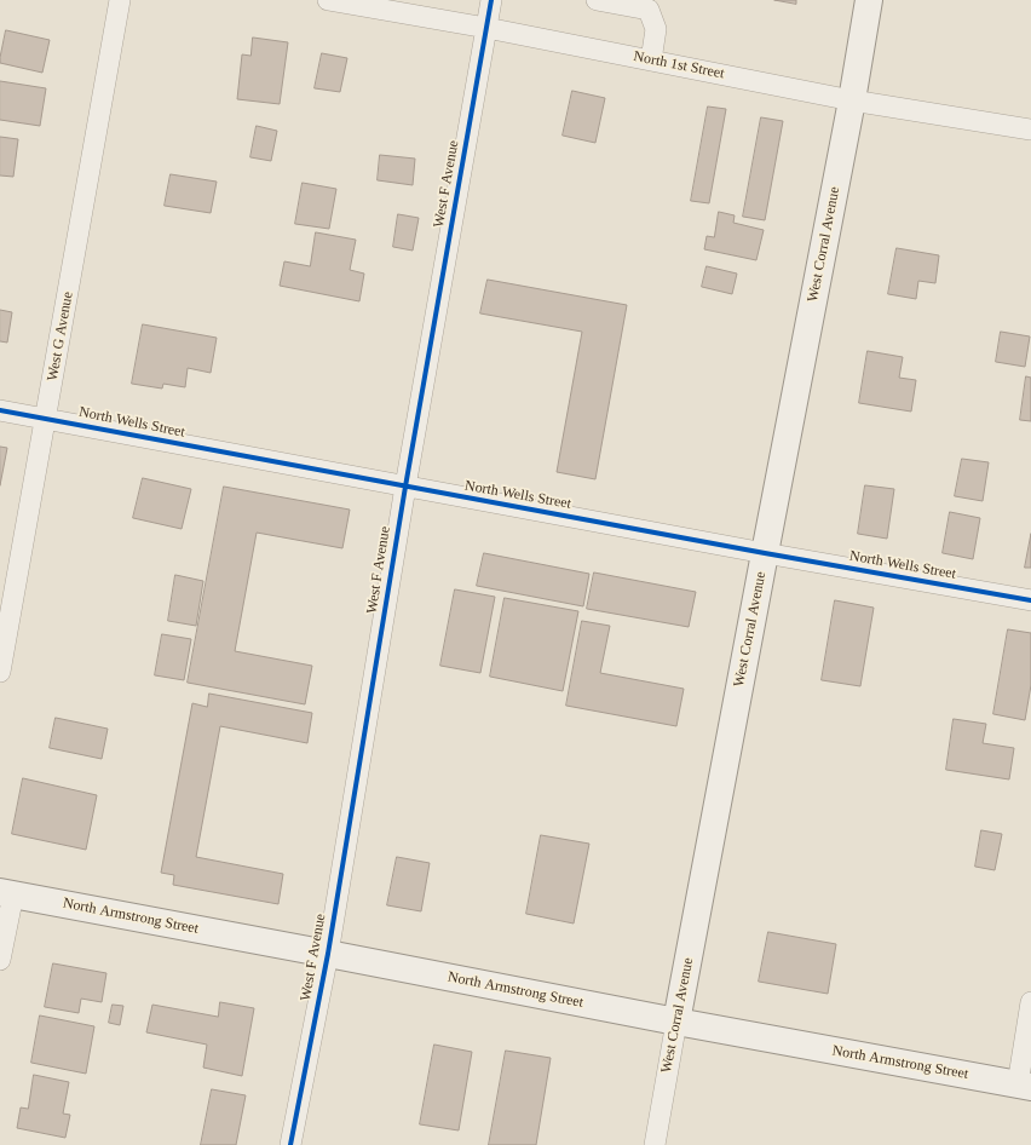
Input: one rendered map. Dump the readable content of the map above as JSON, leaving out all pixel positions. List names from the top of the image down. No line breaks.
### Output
{"streets":{"main road":["West Corral Avenue","North Armstrong Street"],"street":["North 1st Street","West F Avenue","West G Avenue","North Wells Street"]},"crossings":[["North 1st Street","West F Avenue"],["North 1st Street","West Corral Avenue"],["West F Avenue","North Wells Street"],["West F Avenue","North Armstrong Street"],["West Corral Avenue","North Wells Street"],["West Corral Avenue","North Armstrong Street"],["West G Avenue","North Wells Street"]]}
